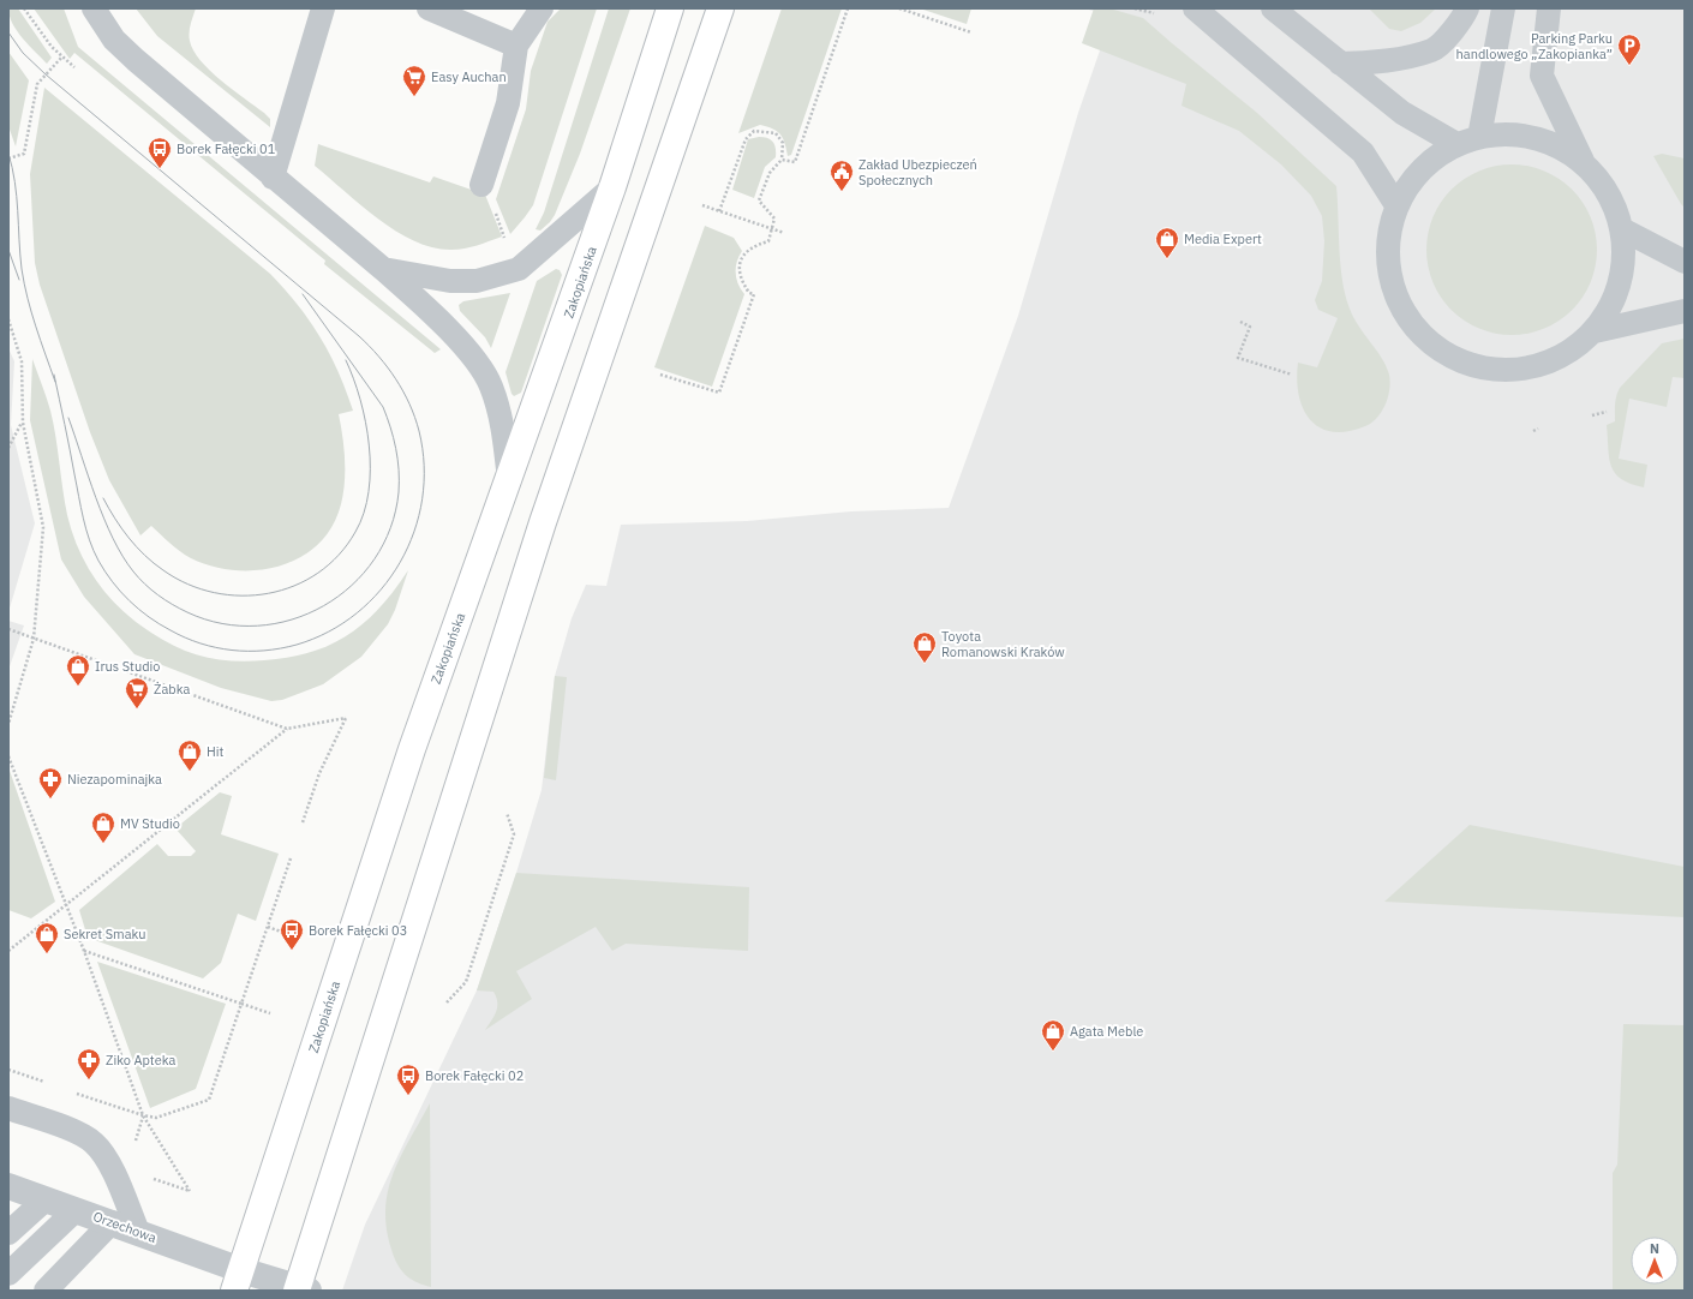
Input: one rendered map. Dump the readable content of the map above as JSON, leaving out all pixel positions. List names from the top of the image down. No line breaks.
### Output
{"streets":{"main road":["Zakopiańska"],"street":["Orzechowa"]},"crossings":[["Zakopiańska","Orzechowa"]],"places":{"parking":["Parking Parku handlowego „Zakopianka”"],"supermarket":["Easy Auchan","Żabka"],"bus stop":["Borek Fałęcki 01","Borek Fałęcki 03","Borek Fałęcki 02"],"public building":["Zakład Ubezpieczeń Społecznych"],"shop":["Media Expert","Toyota Romanowski Kraków","Irus Studio","Hit","MV Studio","Sekret Smaku","Agata Meble"],"pharmacy":["Niezapominajka","Ziko Apteka"]},"north":"top"}
